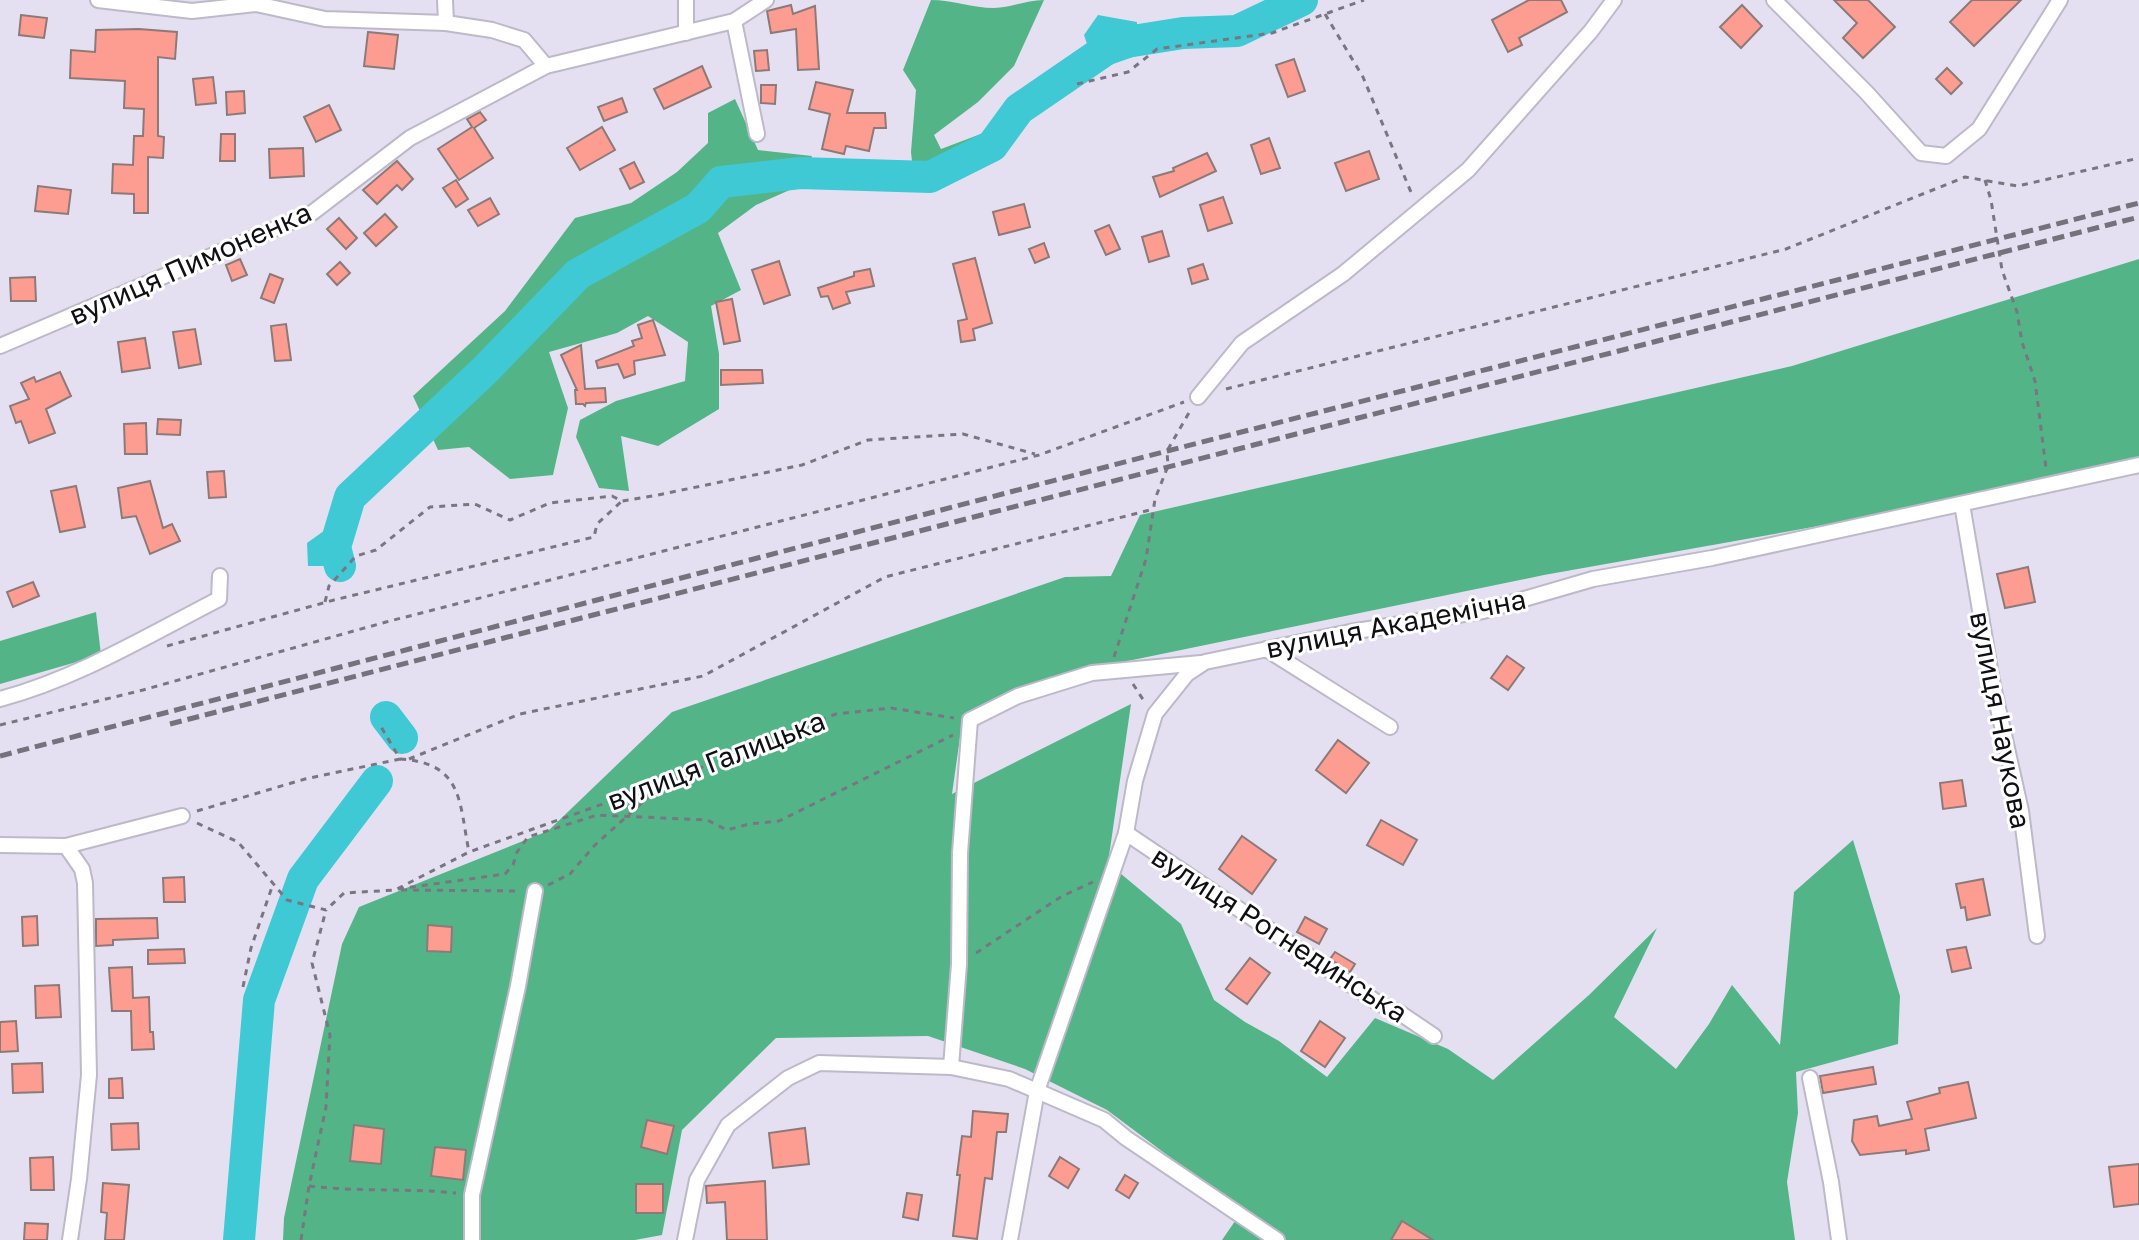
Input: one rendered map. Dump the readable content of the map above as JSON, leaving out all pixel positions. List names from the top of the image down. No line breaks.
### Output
{"streets":{"street":["вулиця Пимоненка","вулиця Академічна","вулиця Наукова","вулиця Рогнединська"],"path":["вулиця Галицька"]},"crossings":[["вулиця Академічна","вулиця Наукова"],["вулиця Академічна","вулиця Рогнединська"]]}
